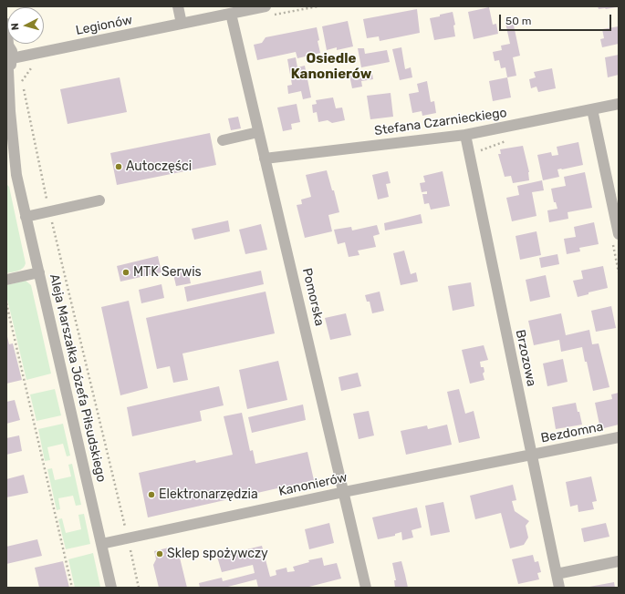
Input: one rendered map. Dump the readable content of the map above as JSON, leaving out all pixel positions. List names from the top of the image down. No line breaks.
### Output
{"streets":{"street":["Legionów","Stefana Czarnieckiego","Pomorska","Brzozowa","Aleja Marszałka Józefa Piłsudskiego","Bezdomna","Kanonierów"]},"crossings":[["Legionów","Pomorska"],["Legionów","Aleja Marszałka Józefa Piłsudskiego"],["Stefana Czarnieckiego","Pomorska"],["Stefana Czarnieckiego","Brzozowa"],["Pomorska","Kanonierów"],["Brzozowa","Bezdomna"],["Brzozowa","Kanonierów"],["Aleja Marszałka Józefa Piłsudskiego","Kanonierów"],["Bezdomna","Kanonierów"]],"districts":["Osiedle Kanonierów"],"places":["Autoczęści","MTK Serwis","Elektronarzędzia","Sklep spożywczy"],"scale_bar":"50 m","north":"left"}
